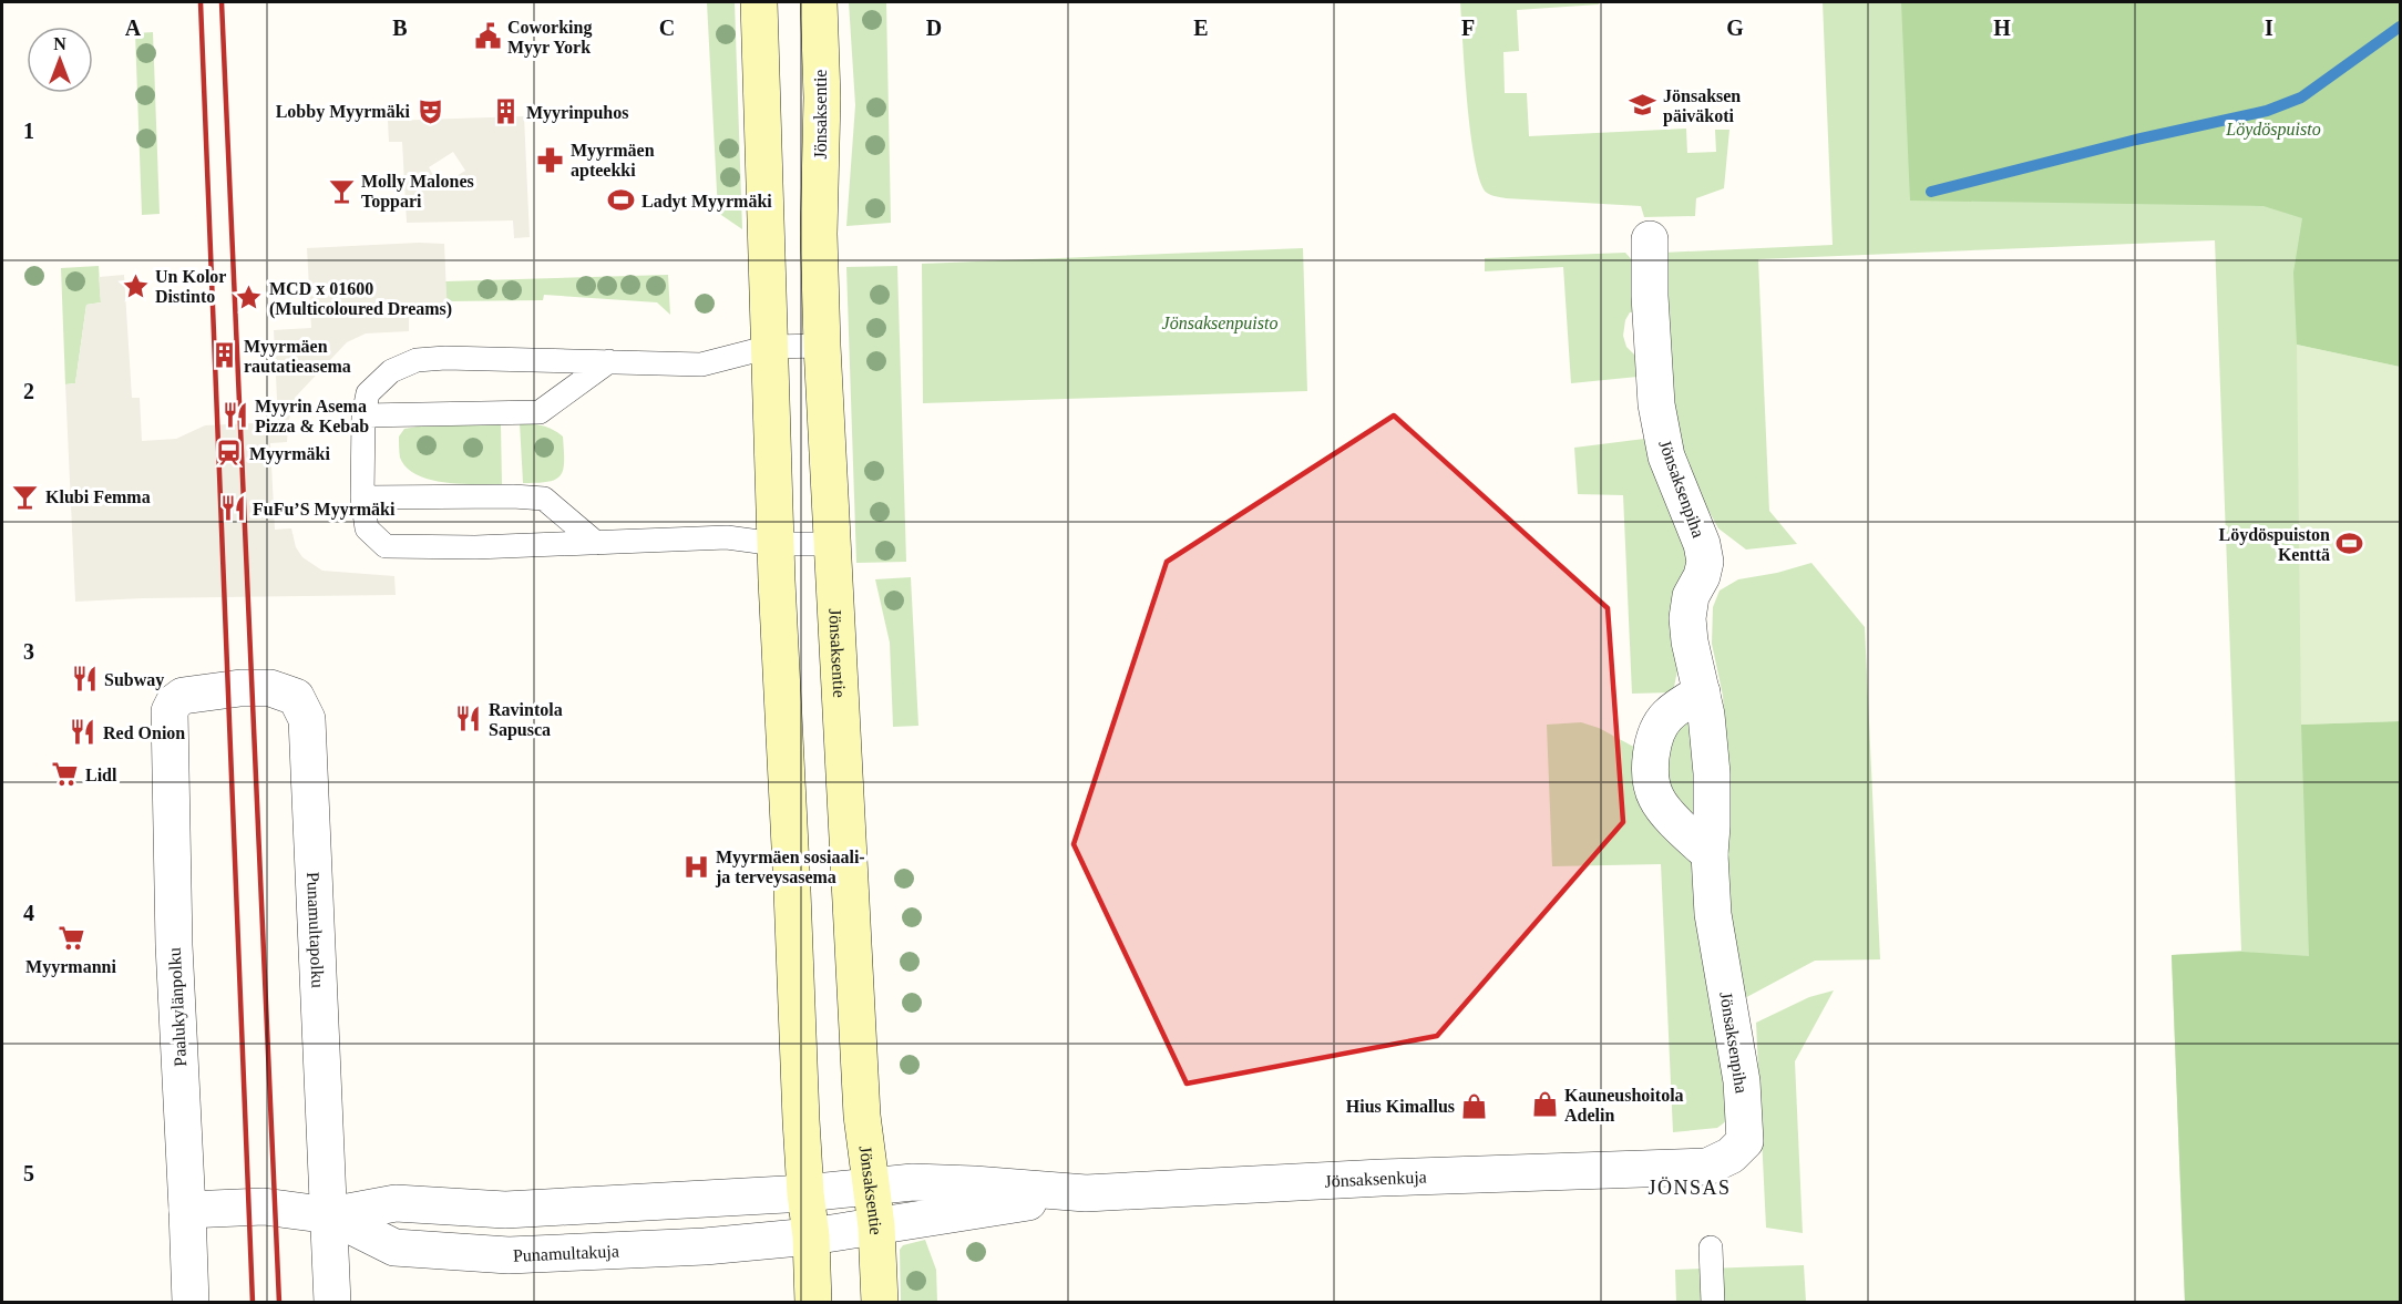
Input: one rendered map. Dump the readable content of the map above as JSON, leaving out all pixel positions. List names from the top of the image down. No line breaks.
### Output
{"streets":{"main road":["Jönsaksentie"],"street":["Jönsaksenpiha","Punamultapolku","Paalukylänpolku","Jönsaksenkuja","Punamultakuja"]},"crossings":[["Jönsaksentie","Jönsaksenkuja"],["Jönsaksenpiha","Jönsaksenkuja"],["Punamultapolku","Paalukylänpolku"],["Punamultapolku","Punamultakuja"],["Paalukylänpolku","Punamultakuja"],["Jönsaksenkuja","Punamultakuja"]],"districts":["JÖNSAS"],"parks":["Löydöspuisto","Jönsaksenpuisto"],"places":{"public building":["Coworking Myyr York"],"school or university":["Jönsaksen päiväkoti"],"theatre":["Lobby Myyrmäki"],"building":["Myyrinpuhos","Myyrmäen rautatieasema"],"pharmacy":["Myyrmäen apteekki"],"bar":["Molly Malones Toppari","Klubi Femma"],"sports":["Ladyt Myyrmäki","Löydöspuiston Kenttä"],"place":["Un Kolor Distinto","MCD x 01600 (Multicoloured Dreams)"],"restaurant":["Myyrin Asema Pizza & Kebab","FuFu’S Myyrmäki","Subway","Ravintola Sapusca","Red Onion"],"station":["Myyrmäki"],"supermarket":["Lidl","Myyrmanni"],"hospital":["Myyrmäen sosiaali- ja terveysasema"],"shop":["Kauneushoitola Adelin","Hius Kimallus"]},"north":"top","grid":{"columns":["A","B","C","D","E","F","G","H","I"],"rows":["1","2","3","4","5"]}}
